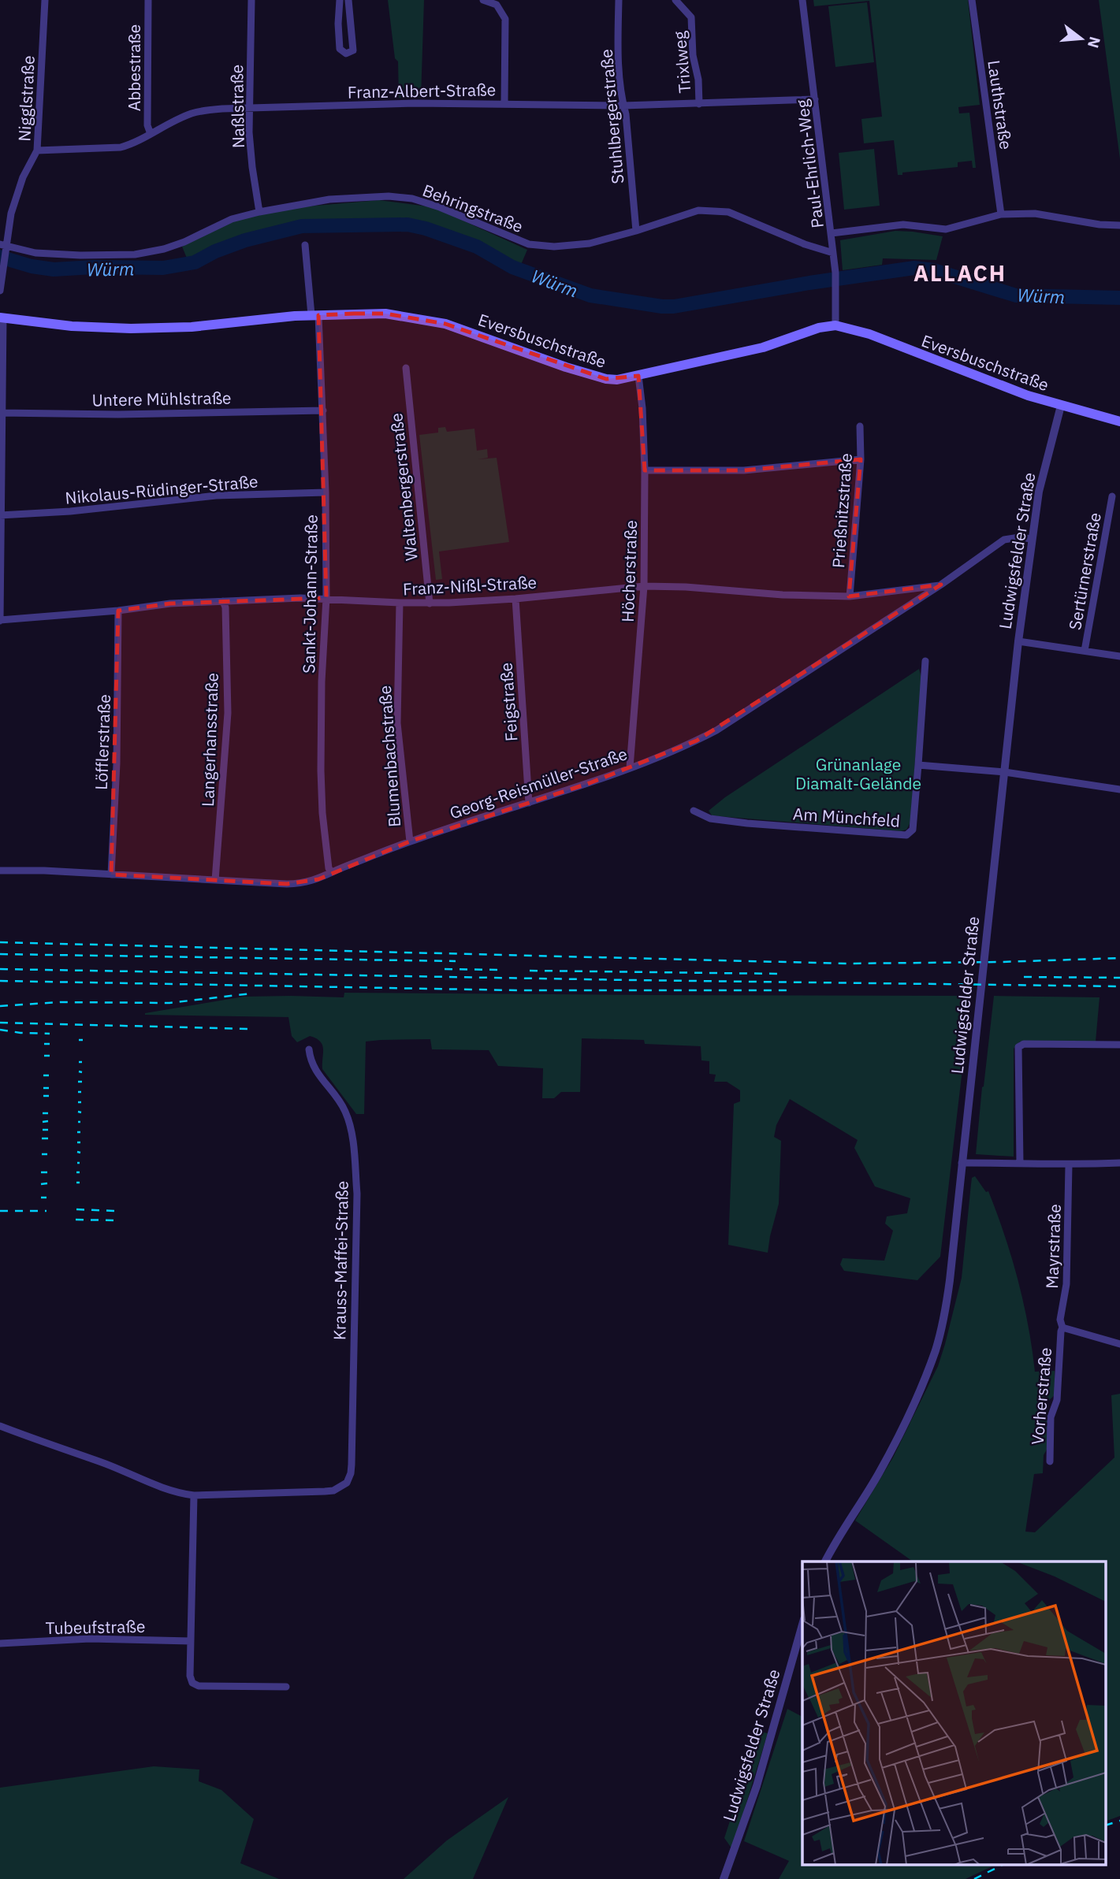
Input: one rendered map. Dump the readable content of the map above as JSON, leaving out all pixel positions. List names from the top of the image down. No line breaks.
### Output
{"streets":{"main road":["Eversbuschstraße"],"street":["Trixlweg","Abbestraße","Franz-Albert-Straße","Nigglstraße","Lauthstraße","Naßlstraße","Stuhlbergerstraße","Paul-Ehrlich-Weg","Behringstraße","Untere Mühlstraße","Waltenbergerstraße","Nikolaus-Rüdinger-Straße","Prießnitzstraße","Ludwigsfelder Straße","Höcherstraße","Sertürnerstraße","Franz-Nißl-Straße","Sankt-Johann-Straße","Feigstraße","Langerhansstraße","Löfflerstraße","Blumenbachstraße","Georg-Reismüller-Straße","Am Münchfeld","Mayrstraße","Krauss-Maffei-Straße","Vorherstraße","Tubeufstraße"]},"crossings":[["Trixlweg","Franz-Albert-Straße"],["Abbestraße","Franz-Albert-Straße"],["Franz-Albert-Straße","Nigglstraße"],["Franz-Albert-Straße","Naßlstraße"],["Franz-Albert-Straße","Stuhlbergerstraße"],["Franz-Albert-Straße","Paul-Ehrlich-Weg"],["Nigglstraße","Behringstraße"],["Naßlstraße","Behringstraße"],["Stuhlbergerstraße","Behringstraße"],["Paul-Ehrlich-Weg","Behringstraße"],["Paul-Ehrlich-Weg","Eversbuschstraße"],["Eversbuschstraße","Ludwigsfelder Straße"],["Eversbuschstraße","Höcherstraße"],["Eversbuschstraße","Sankt-Johann-Straße"],["Untere Mühlstraße","Sankt-Johann-Straße"],["Waltenbergerstraße","Franz-Nißl-Straße"],["Nikolaus-Rüdinger-Straße","Sankt-Johann-Straße"],["Prießnitzstraße","Franz-Nißl-Straße"],["Ludwigsfelder Straße","Georg-Reismüller-Straße"],["Höcherstraße","Franz-Nißl-Straße"],["Höcherstraße","Georg-Reismüller-Straße"],["Franz-Nißl-Straße","Sankt-Johann-Straße"],["Franz-Nißl-Straße","Feigstraße"],["Franz-Nißl-Straße","Langerhansstraße"],["Franz-Nißl-Straße","Löfflerstraße"],["Franz-Nißl-Straße","Blumenbachstraße"],["Franz-Nißl-Straße","Georg-Reismüller-Straße"],["Sankt-Johann-Straße","Georg-Reismüller-Straße"],["Feigstraße","Georg-Reismüller-Straße"],["Langerhansstraße","Georg-Reismüller-Straße"],["Löfflerstraße","Georg-Reismüller-Straße"],["Blumenbachstraße","Georg-Reismüller-Straße"],["Mayrstraße","Vorherstraße"]],"districts":["ALLACH"],"water":["Würm"],"parks":["Grünanlage Diamalt-Gelände"],"north":"right"}
